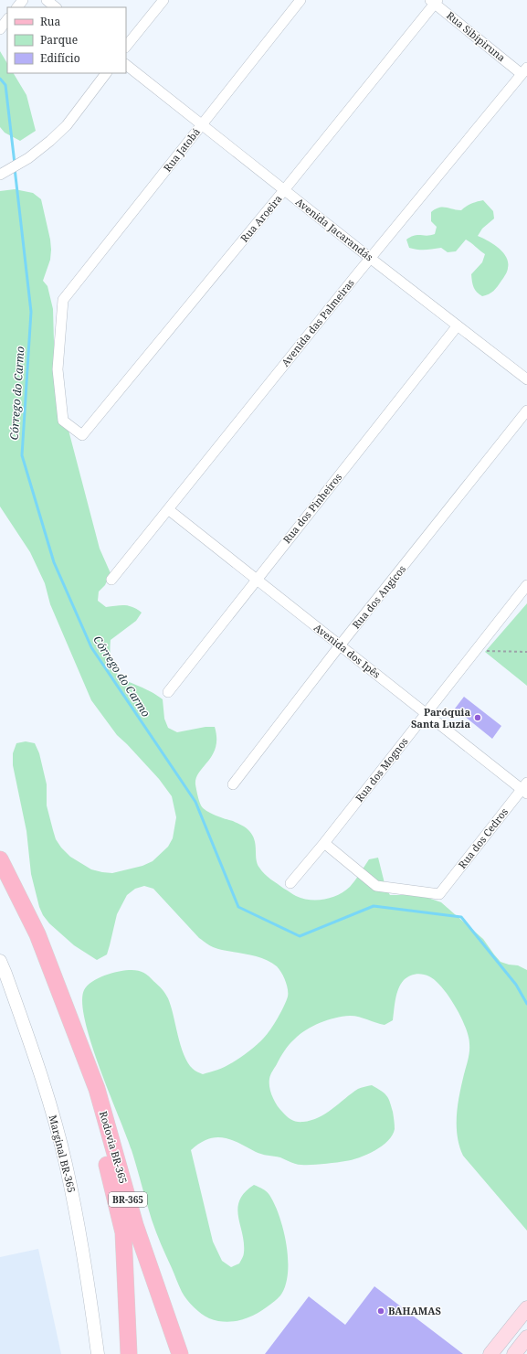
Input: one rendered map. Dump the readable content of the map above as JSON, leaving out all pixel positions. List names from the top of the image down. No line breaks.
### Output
{"streets":{"main road":["Rodovia BR-365","BR-365"],"street":["Rua Sibipiruna","Rua Jatobá","Rua Aroeira","Avenida Jacarandás","Avenida das Palmeiras","Rua dos Pinheiros","Rua dos Angicos","Avenida dos Ipês","Rua dos Mognos","Rua dos Cedros","Marginal BR-365"]},"crossings":[["Rua Sibipiruna","Rua Aroeira"],["Rua Sibipiruna","Avenida das Palmeiras"],["Rua Jatobá","Rua Aroeira"],["Rua Jatobá","Avenida Jacarandás"],["Rua Aroeira","Avenida Jacarandás"],["Avenida Jacarandás","Avenida das Palmeiras"],["Avenida Jacarandás","Rua dos Pinheiros"],["Avenida das Palmeiras","Avenida dos Ipês"],["Rua dos Pinheiros","Avenida dos Ipês"],["Rua dos Angicos","Avenida dos Ipês"],["Avenida dos Ipês","Rua dos Mognos"],["Avenida dos Ipês","Rua dos Cedros"],["Rua dos Mognos","Rua dos Cedros"]],"water":["Córrego do Carmo"],"places":["Paróquia Santa Luzia","BAHAMAS"],"legend":["Rua","Parque","Edifício"]}
